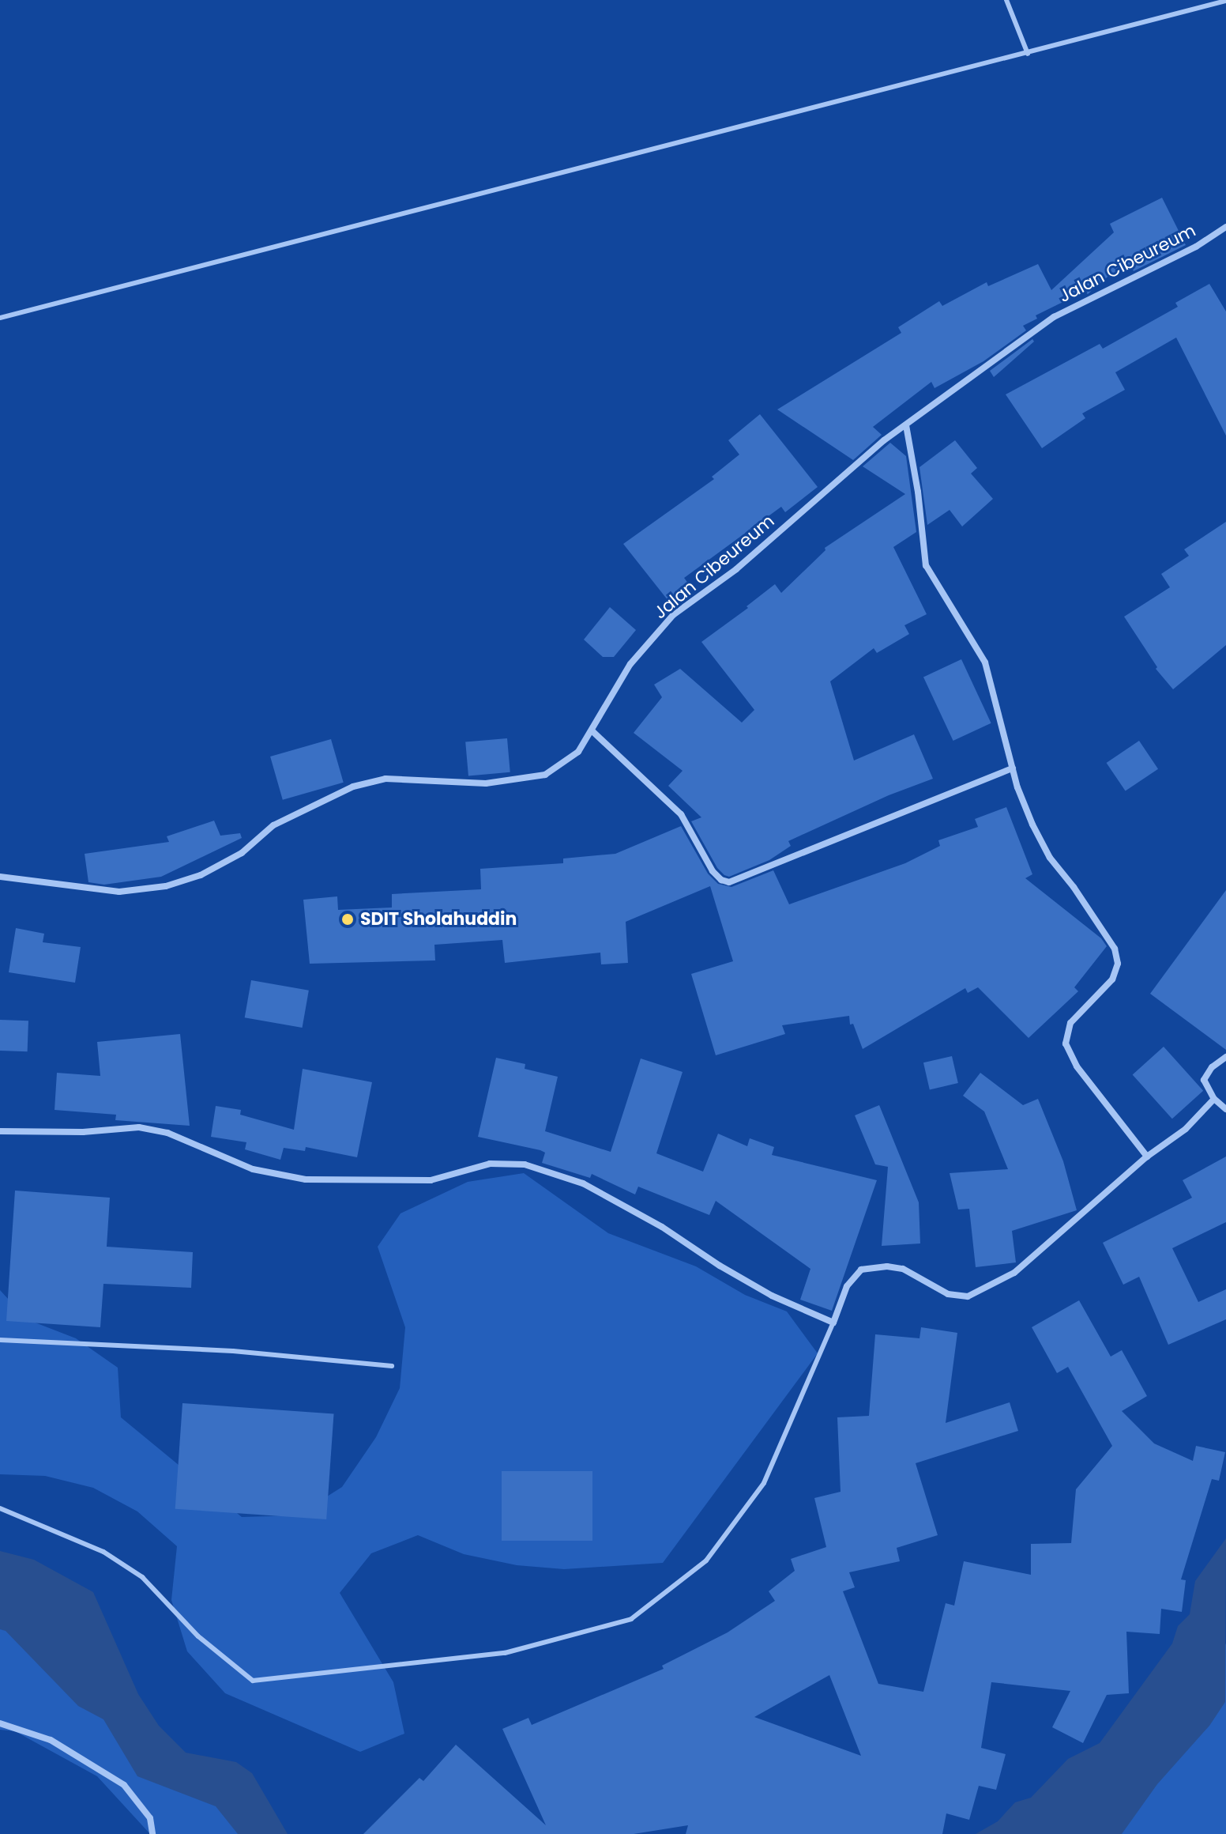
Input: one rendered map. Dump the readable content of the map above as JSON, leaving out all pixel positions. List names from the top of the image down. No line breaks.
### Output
{"streets":{"street":["Jalan Cibeureum"]},"places":["SDIT Sholahuddin"]}
